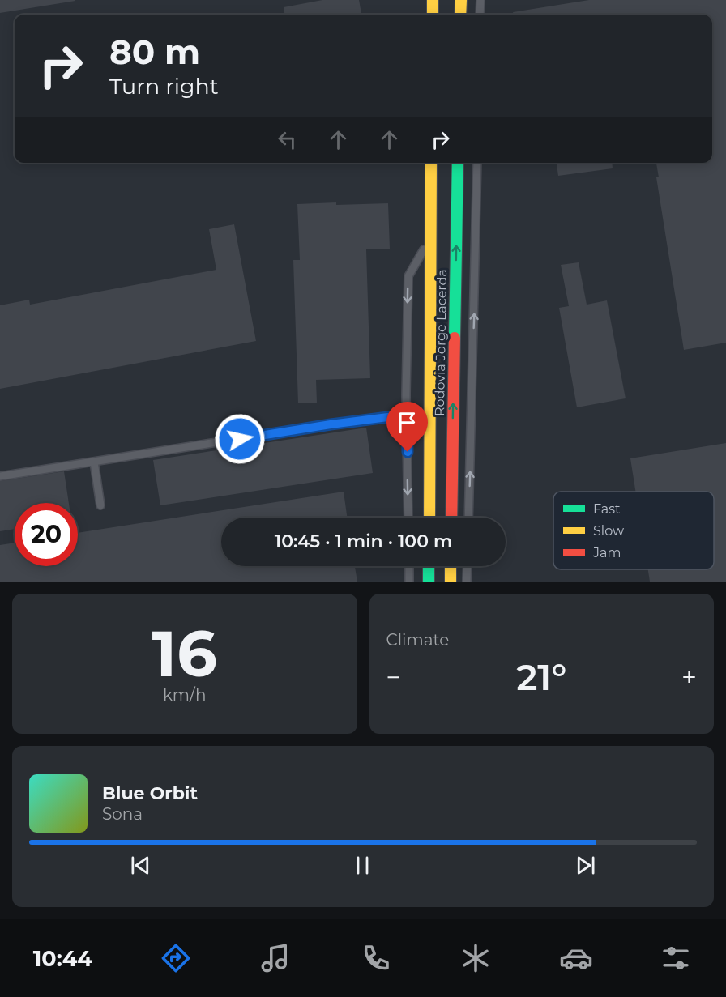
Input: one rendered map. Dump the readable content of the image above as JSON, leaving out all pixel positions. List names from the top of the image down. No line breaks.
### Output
{"streets":{"main road":["Rodovia Jorge Lacerda"]},"legend":["Fast","Slow","Jam"],"page":{"turn":["80 m","Turn right"],"limit":"20","trip":"10:45 · 1 min · 100 m","tile":[["16","km/h"],"Climate"],"heat":["−","21°","+"],"song":["Blue Orbit","Sona"],"tabs":"10:44"}}
